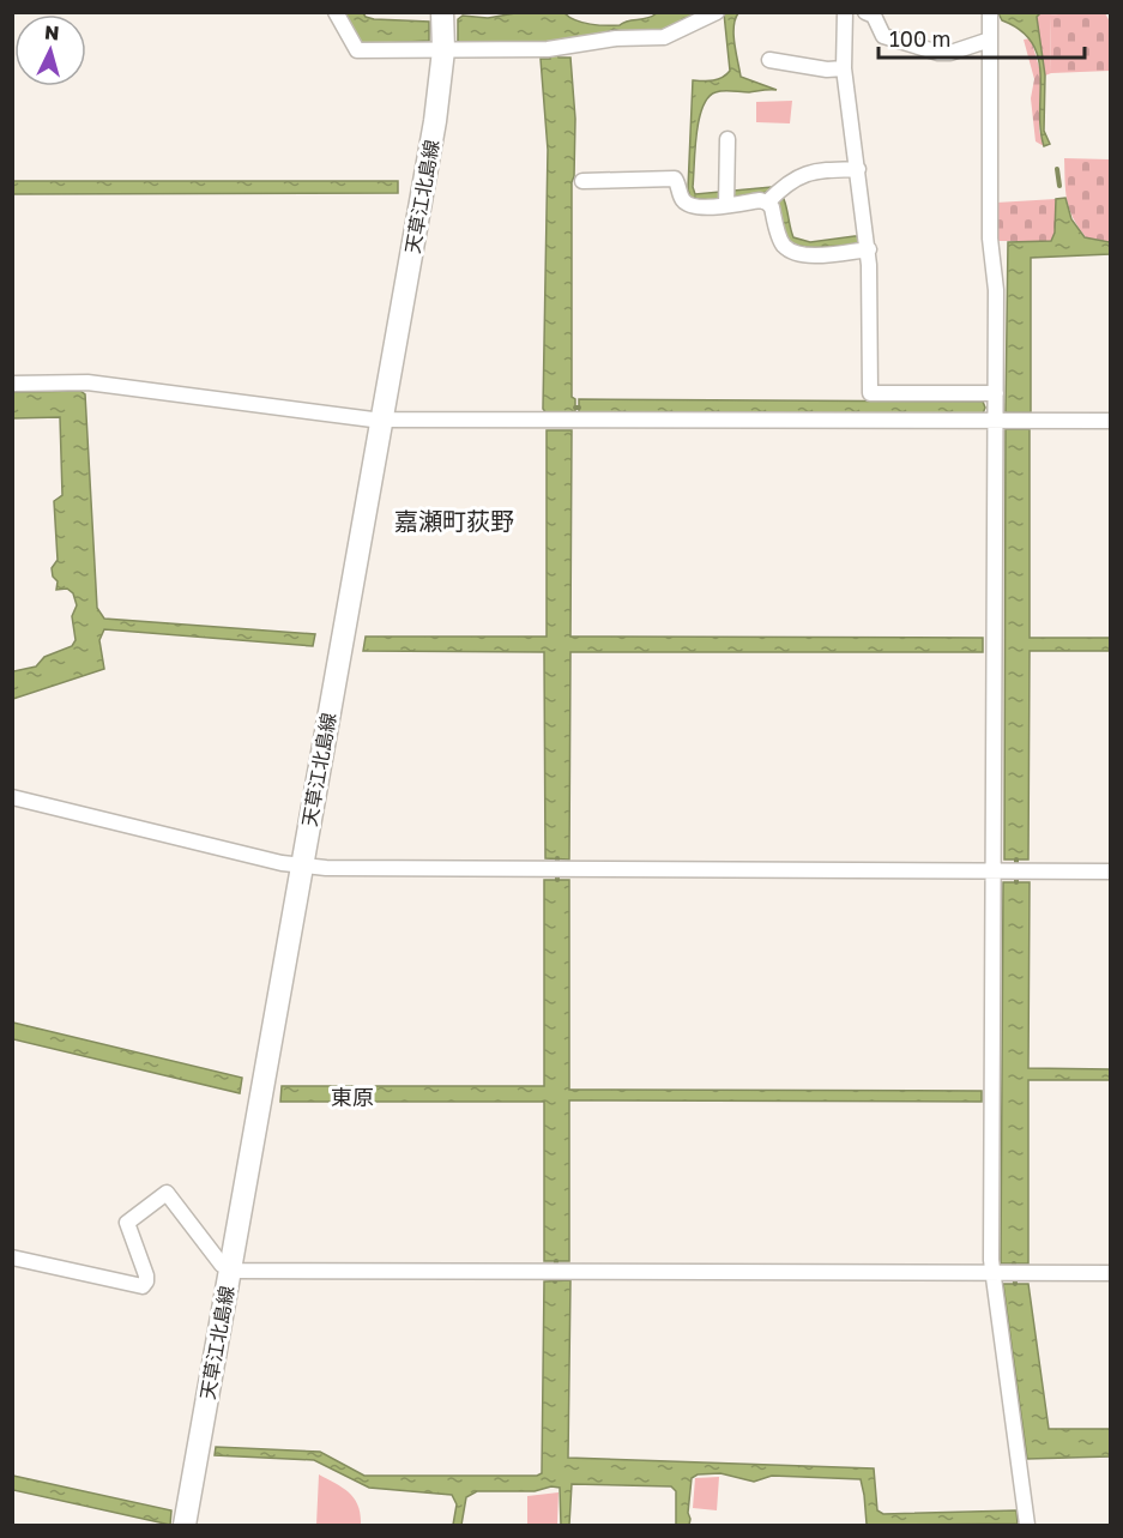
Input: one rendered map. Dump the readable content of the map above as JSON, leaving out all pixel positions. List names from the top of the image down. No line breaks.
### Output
{"streets":{"street":["天草江北島線"]},"districts":["嘉瀬町荻野","東原"],"scale_bar":"100 m","north":"top"}
